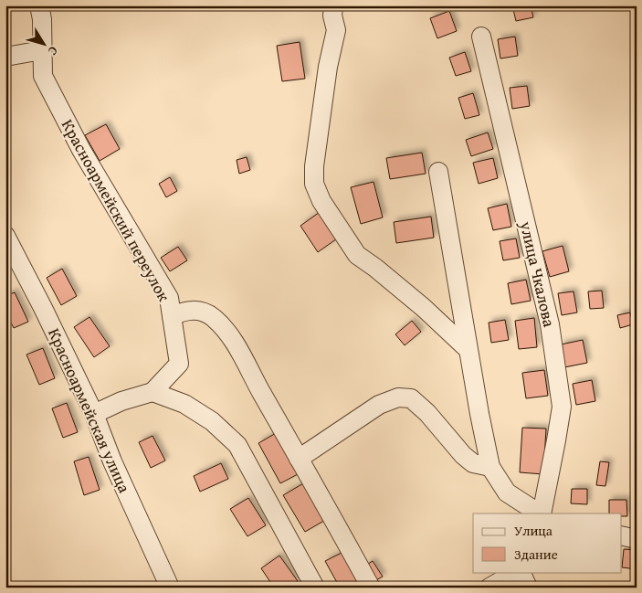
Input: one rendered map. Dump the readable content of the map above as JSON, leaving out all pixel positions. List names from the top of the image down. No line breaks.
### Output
{"streets":{"street":["Красноармейский переулок","улица Чкалова","Красноармейская улица"]},"legend":["Улица","Здание"],"north":"bottom right"}
